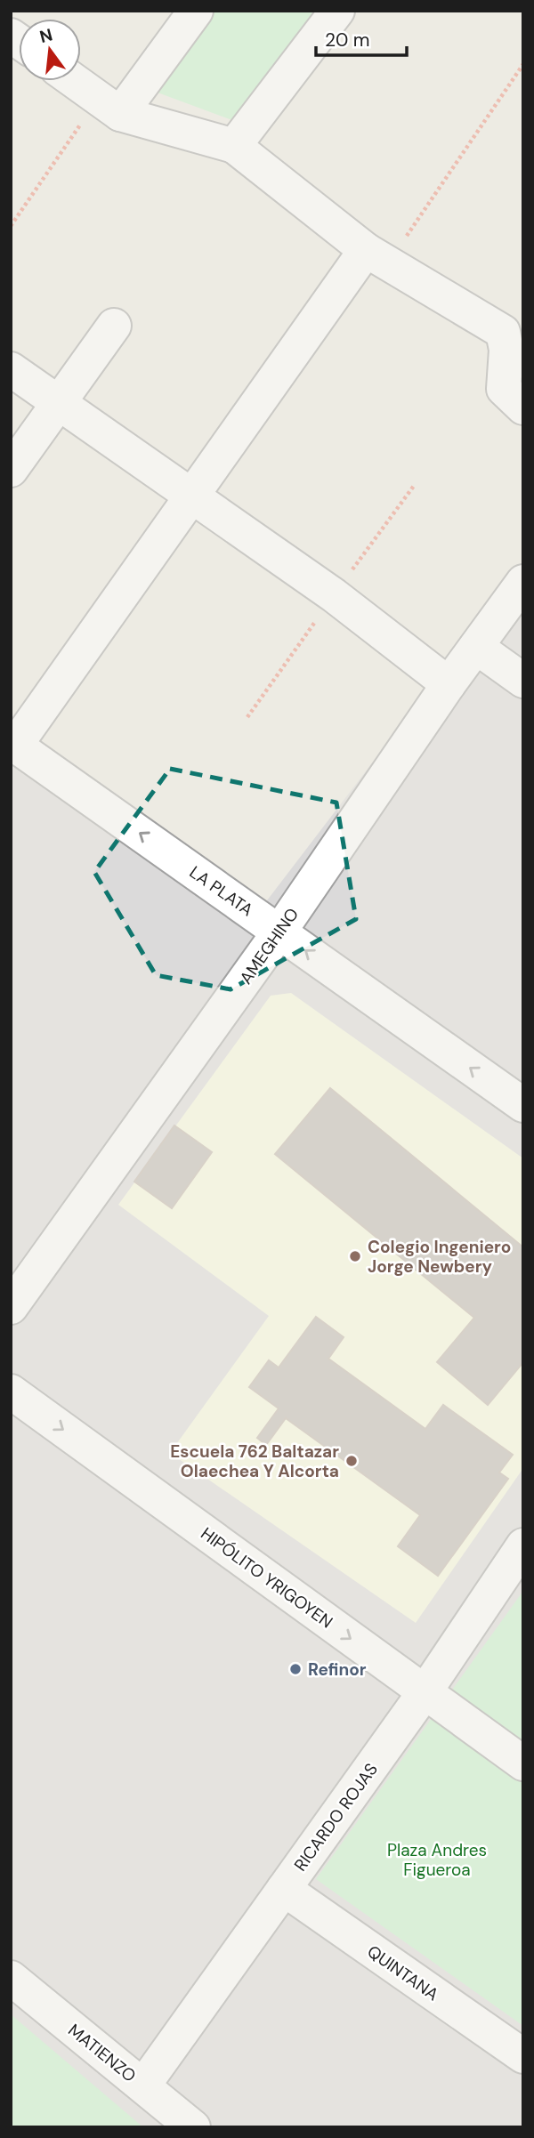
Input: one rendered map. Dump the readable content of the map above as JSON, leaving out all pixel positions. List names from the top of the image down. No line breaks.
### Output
{"streets":{"street":["LA PLATA","AMEGHINO","HIPÓLITO YRIGOYEN","RICARDO ROJAS","QUINTANA","MATIENZO"]},"crossings":[["LA PLATA","AMEGHINO"],["HIPÓLITO YRIGOYEN","RICARDO ROJAS"],["RICARDO ROJAS","QUINTANA"],["RICARDO ROJAS","MATIENZO"]],"one_way":["HIPÓLITO YRIGOYEN"],"parks":["Plaza Andres Figueroa"],"places":["Colegio Ingeniero Jorge Newbery","Escuela 762 Baltazar Olaechea Y Alcorta","Refinor"],"scale_bar":"20 m","north":"top"}
